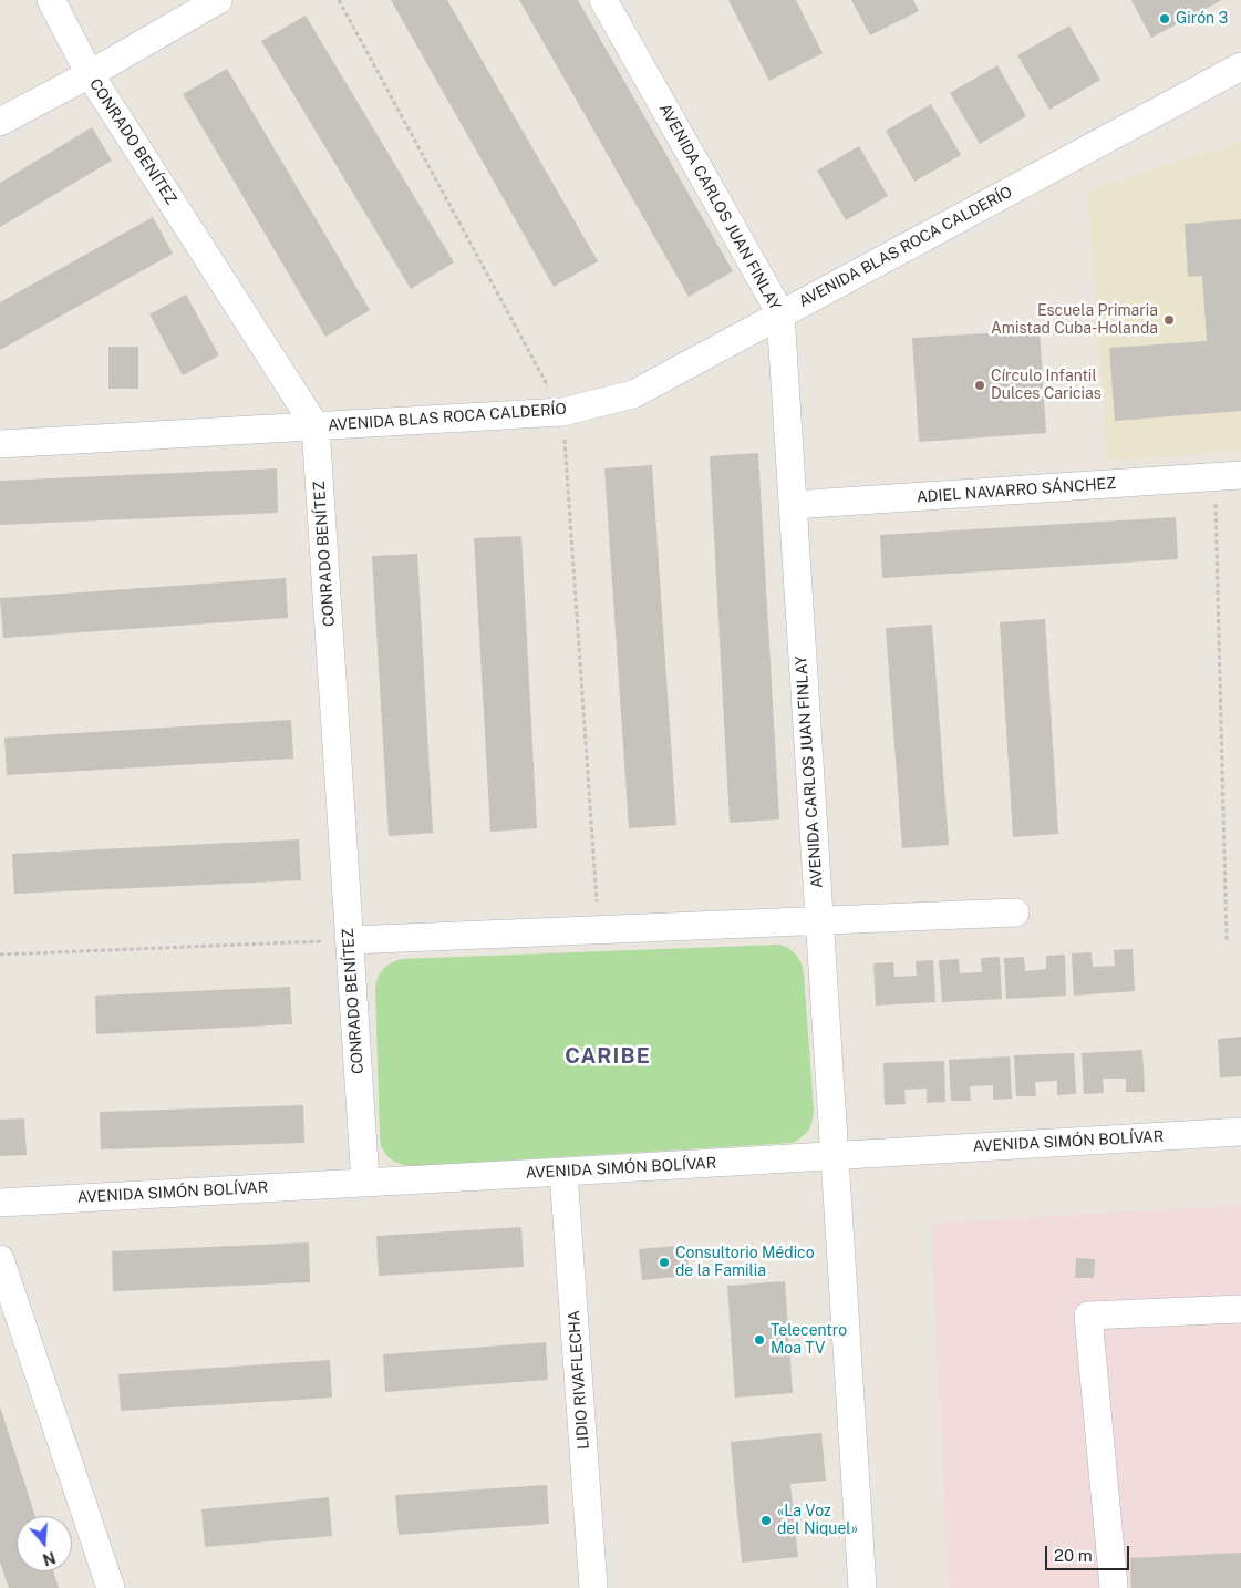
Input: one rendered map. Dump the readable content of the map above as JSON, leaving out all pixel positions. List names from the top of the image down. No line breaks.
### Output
{"streets":{"street":["CONRADO BENÍTEZ","AVENIDA CARLOS JUAN FINLAY","AVENIDA BLAS ROCA CALDERÍO","ADIEL NAVARRO SÁNCHEZ","AVENIDA SIMÓN BOLÍVAR","LIDIO RIVAFLECHA"]},"crossings":[["CONRADO BENÍTEZ","AVENIDA BLAS ROCA CALDERÍO"],["CONRADO BENÍTEZ","AVENIDA SIMÓN BOLÍVAR"],["AVENIDA CARLOS JUAN FINLAY","AVENIDA BLAS ROCA CALDERÍO"],["AVENIDA CARLOS JUAN FINLAY","ADIEL NAVARRO SÁNCHEZ"],["AVENIDA CARLOS JUAN FINLAY","AVENIDA SIMÓN BOLÍVAR"],["AVENIDA SIMÓN BOLÍVAR","LIDIO RIVAFLECHA"]],"districts":["CARIBE"],"places":["Girón 3","Escuela Primaria Amistad Cuba-Holanda","Círculo Infantil Dulces Caricias","Consultorio Médico de la Familia","Telecentro Moa TV","«La Voz del Niquel»"],"scale_bar":"20 m","north":"bottom"}
